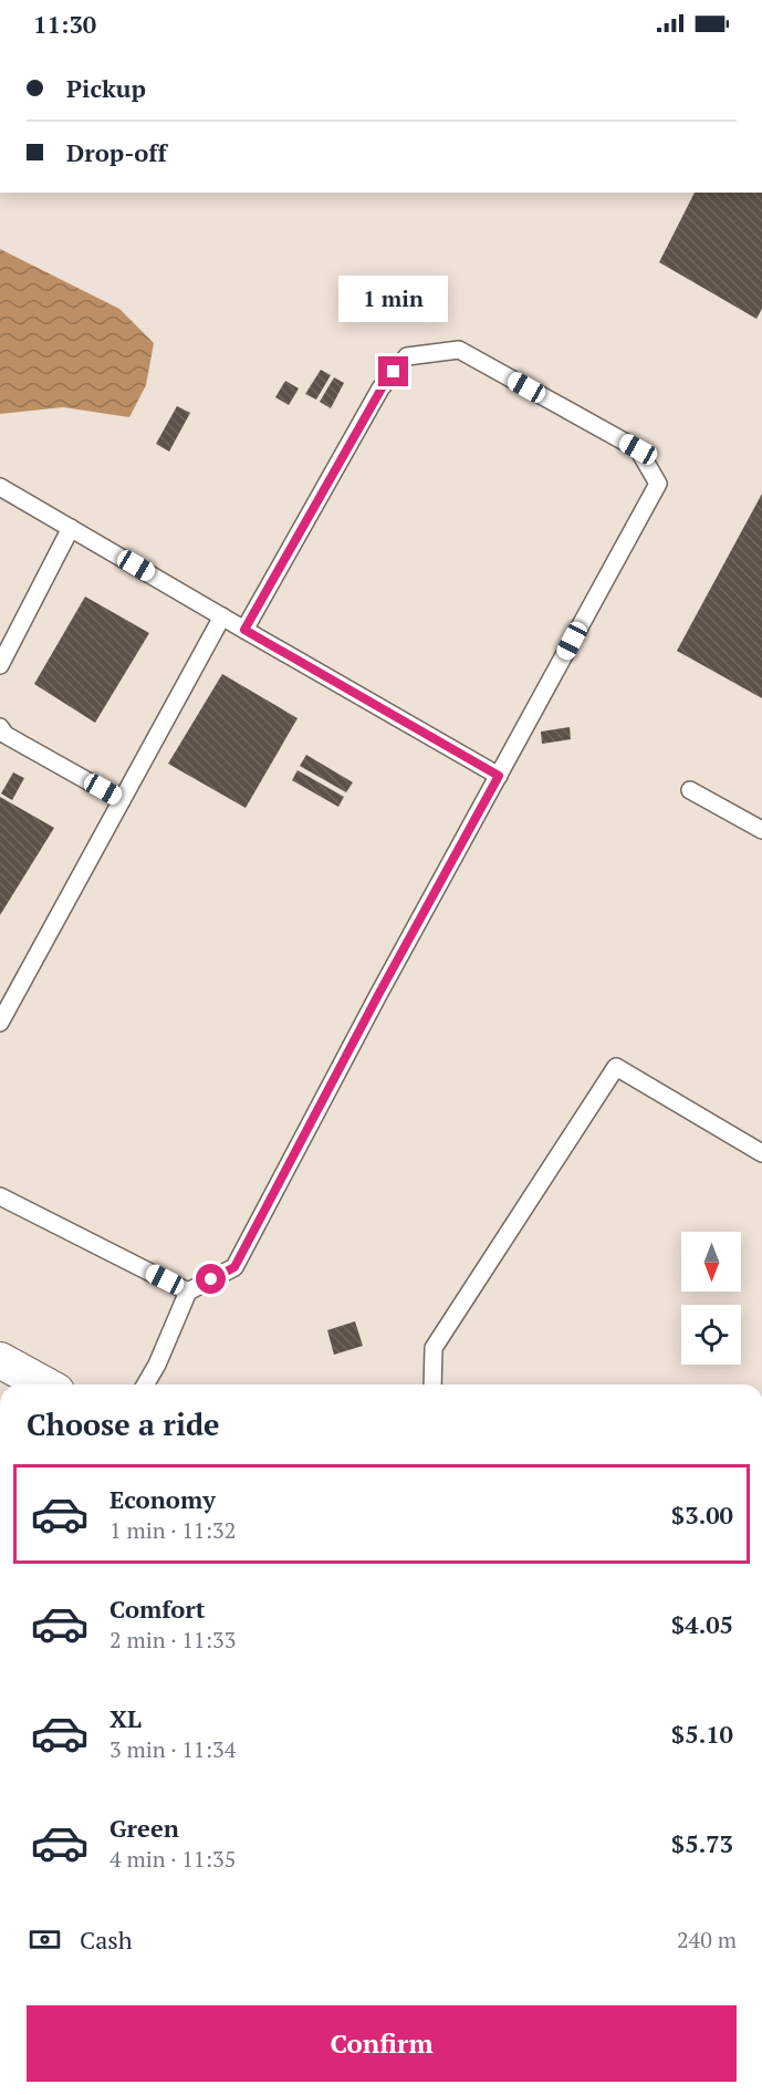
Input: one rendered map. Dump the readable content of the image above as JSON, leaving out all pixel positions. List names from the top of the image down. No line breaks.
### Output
{"north":"bottom","page":{"status":"11:30","banner":["Pickup","Drop-off"],"bubble":"1 min","heading":"Choose a ride","list":[{"name":"Economy","note":"1 min · 11:32","value":"$3.00"},{"name":"Comfort","note":"2 min · 11:33","value":"$4.05"},{"name":"XL","note":"3 min · 11:34","value":"$5.10"},{"name":"Green","note":"4 min · 11:35","value":"$5.73"}],"pay":["Cash","240 m"],"buttons":"Confirm"}}
